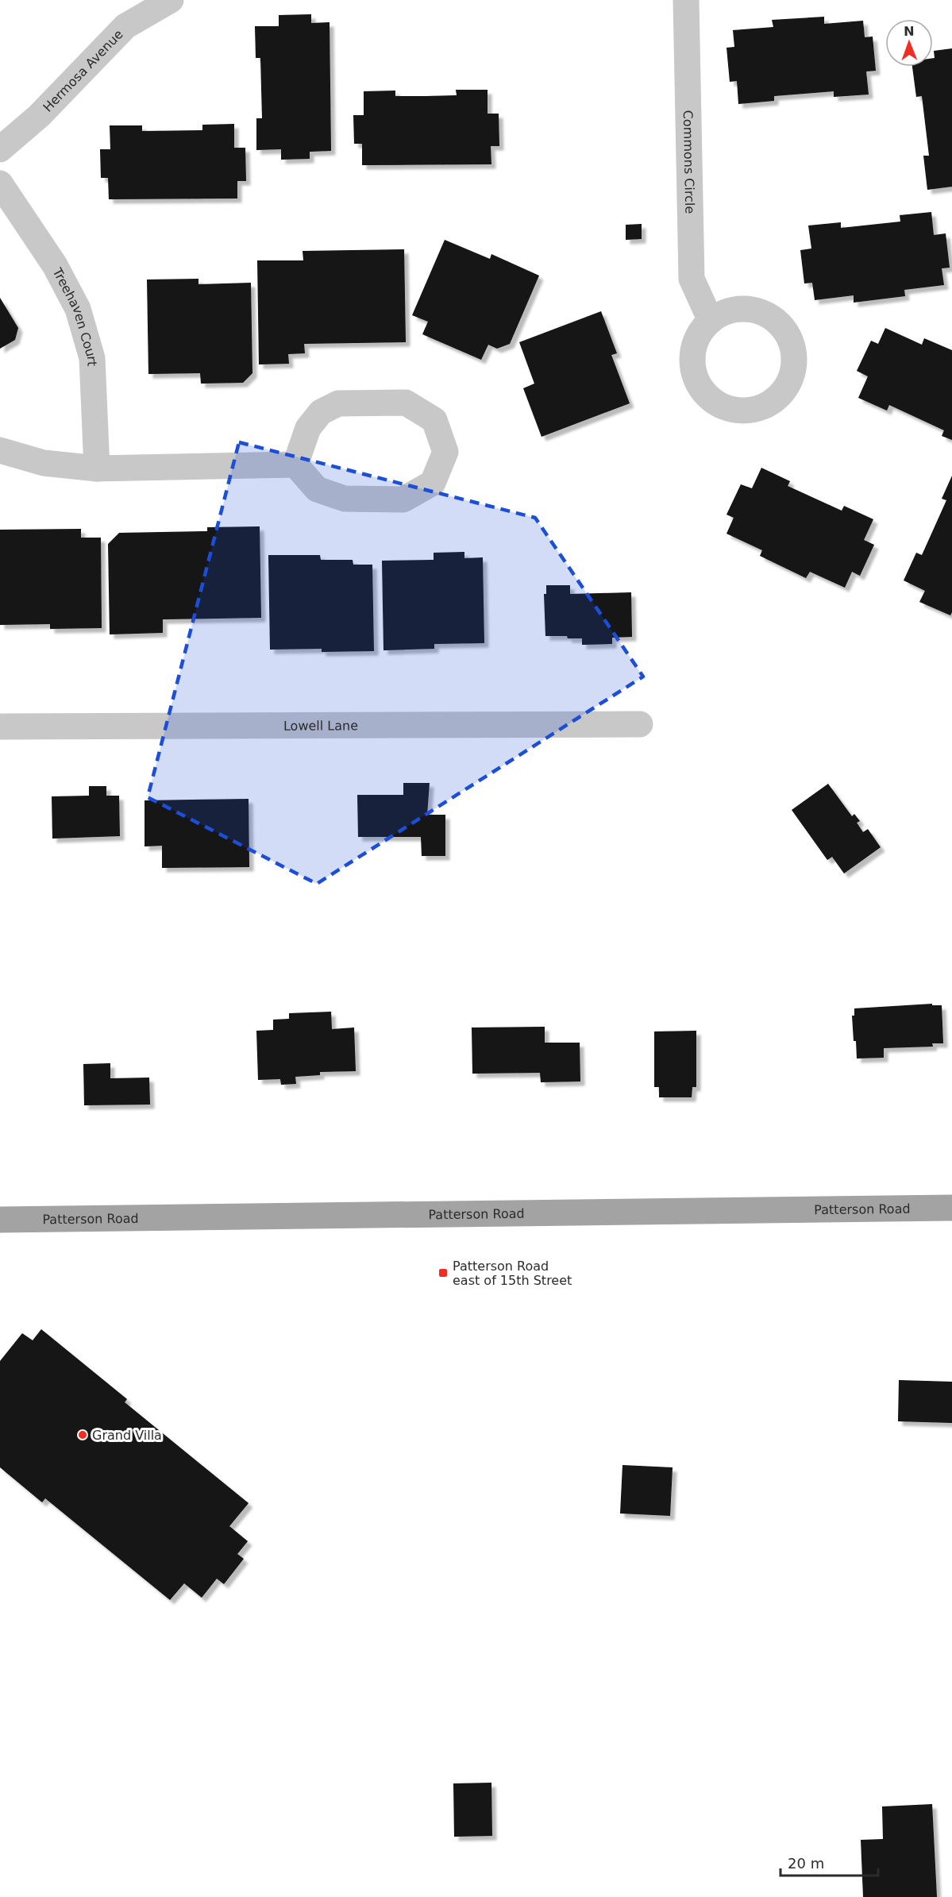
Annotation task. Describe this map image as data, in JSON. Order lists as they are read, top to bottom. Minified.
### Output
{"streets":{"main road":["Patterson Road"],"street":["Hermosa Avenue","Commons Circle","Treehaven Court","Lowell Lane"]},"places":{"transit":["Patterson Road east of 15th Street"],"other":["Grand Villa"]},"scale_bar":"20 m","north":"top"}
